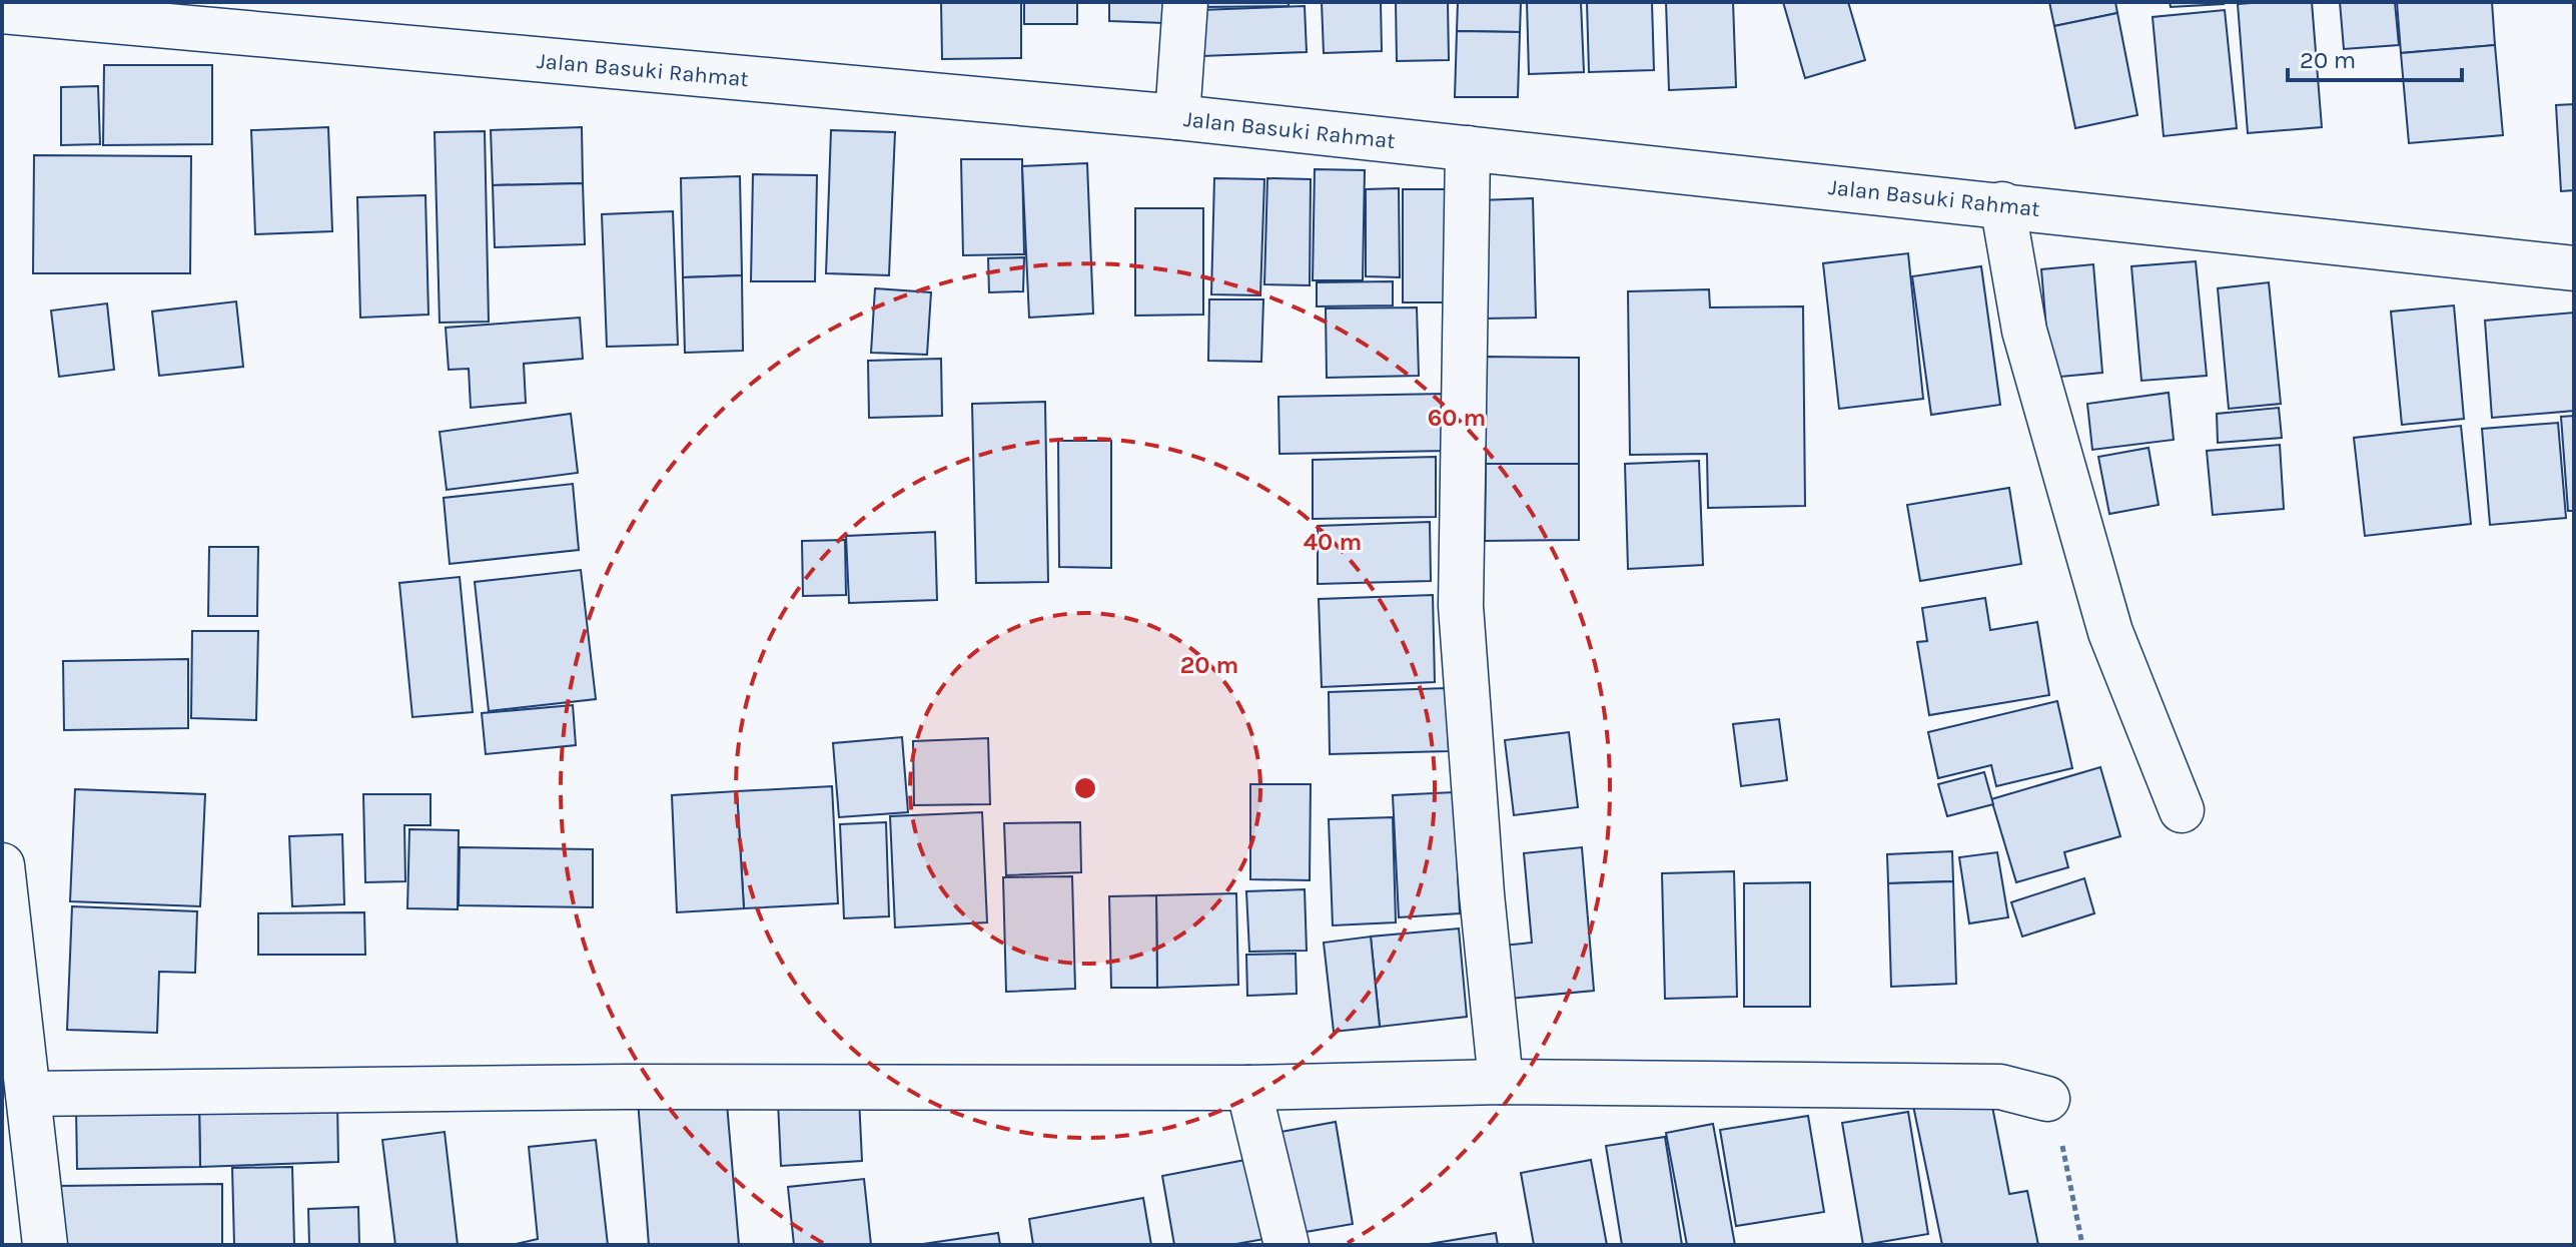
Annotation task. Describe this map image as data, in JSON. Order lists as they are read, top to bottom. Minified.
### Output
{"streets":{"street":["Jalan Basuki Rahmat"]},"scale_bar":"20 m","rings":["60 m","40 m","20 m"]}
